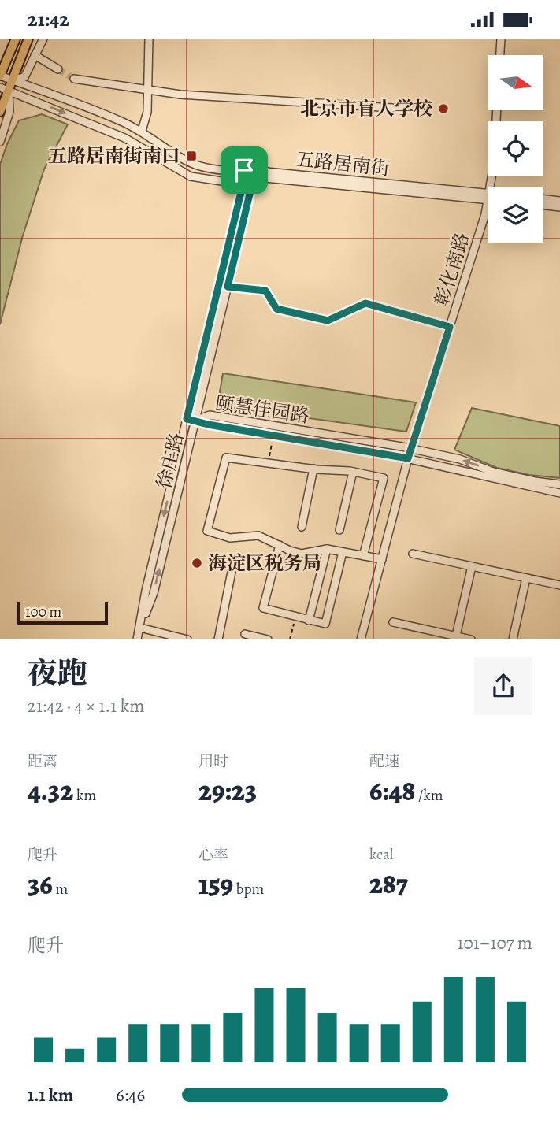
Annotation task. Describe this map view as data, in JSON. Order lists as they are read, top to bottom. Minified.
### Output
{"streets":{"street":["五路居南街","彰化南路","颐慧佳园路","徐庄路"]},"crossings":[["五路居南街","彰化南路"],["五路居南街","徐庄路"],["彰化南路","颐慧佳园路"],["颐慧佳园路","徐庄路"]],"places":{"other":["北京市盲人学校","海淀区税务局"],"transit":["五路居南街南口"]},"scale_bar":"100 m","north":"right","page":{"status":"21:42","scale":"100 m","heading":["夜跑","21:42 · 4 × 1.1 km"],"stats":[["距离","4.32 km"],["用时","29:23"],["配速","6:48 /km"],["爬升","36 m"],["心率","159 bpm"],["kcal","287"]],"chart":["爬升","101–107 m"],"list":[{"name":"1.1 km","note":"6:46"}]}}
